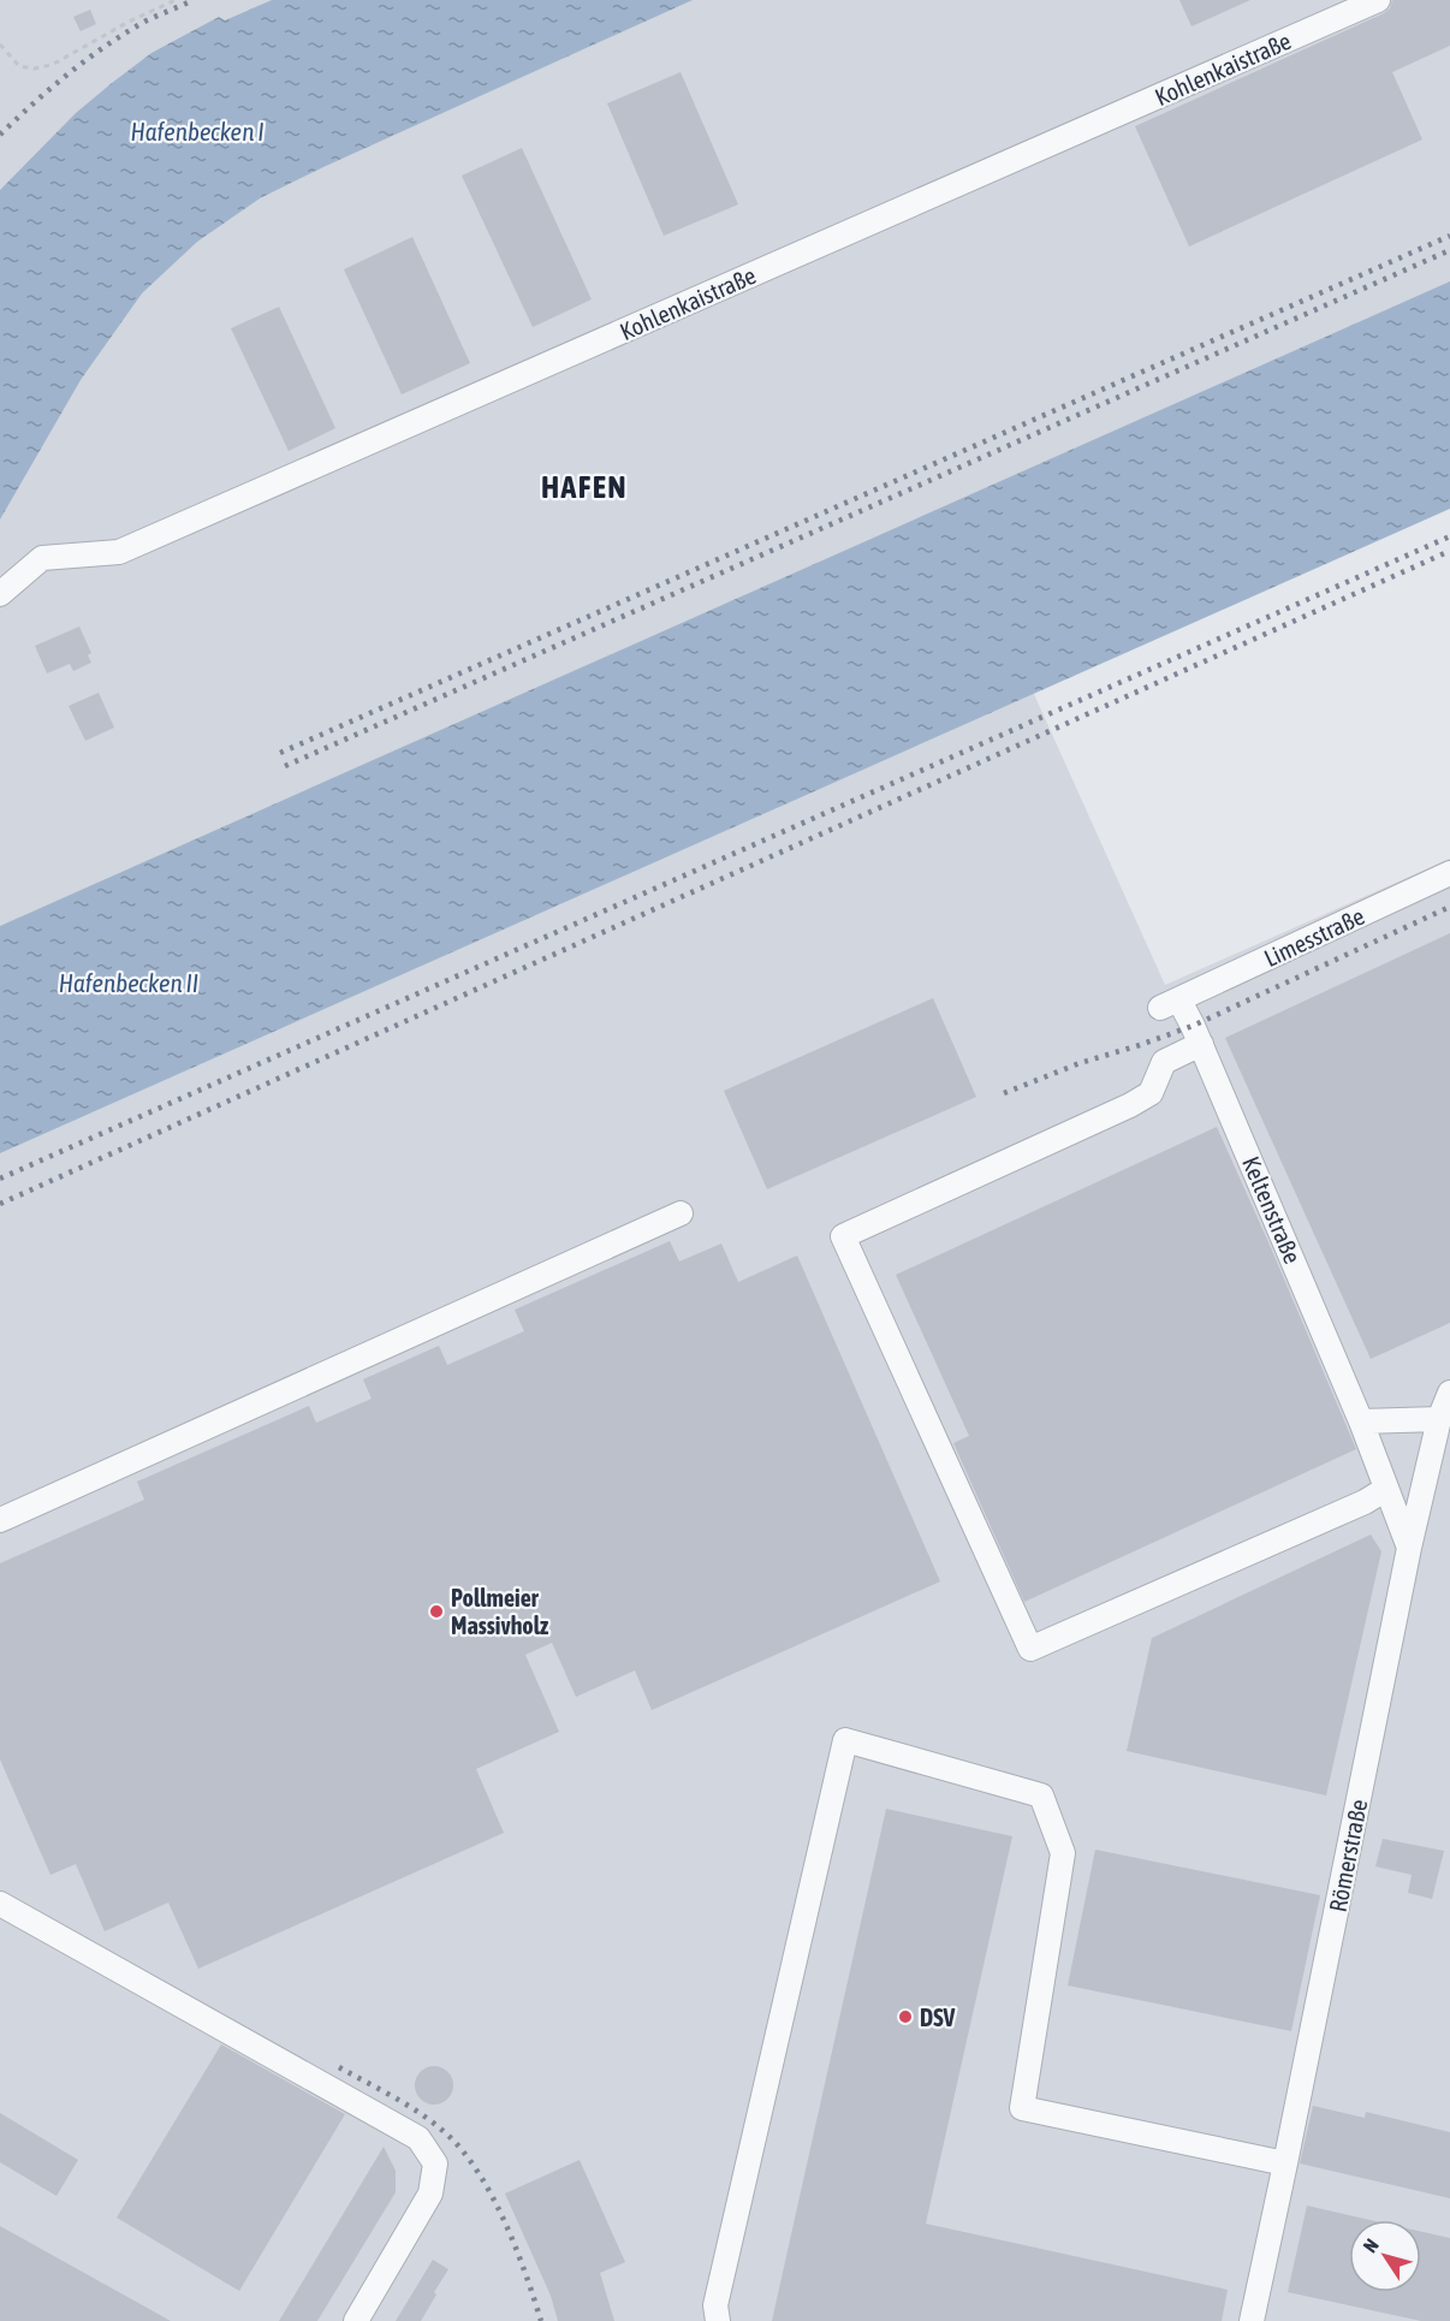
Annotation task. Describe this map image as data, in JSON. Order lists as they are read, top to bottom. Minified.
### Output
{"streets":{"street":["Kohlenkaistraße","Limesstraße","Keltenstraße","Römerstraße"]},"crossings":[["Limesstraße","Keltenstraße"],["Keltenstraße","Römerstraße"]],"districts":["HAFEN"],"water":["Hafenbecken I","Hafenbecken II"],"places":["Pollmeier Massivholz","DSV"],"north":"top left"}
